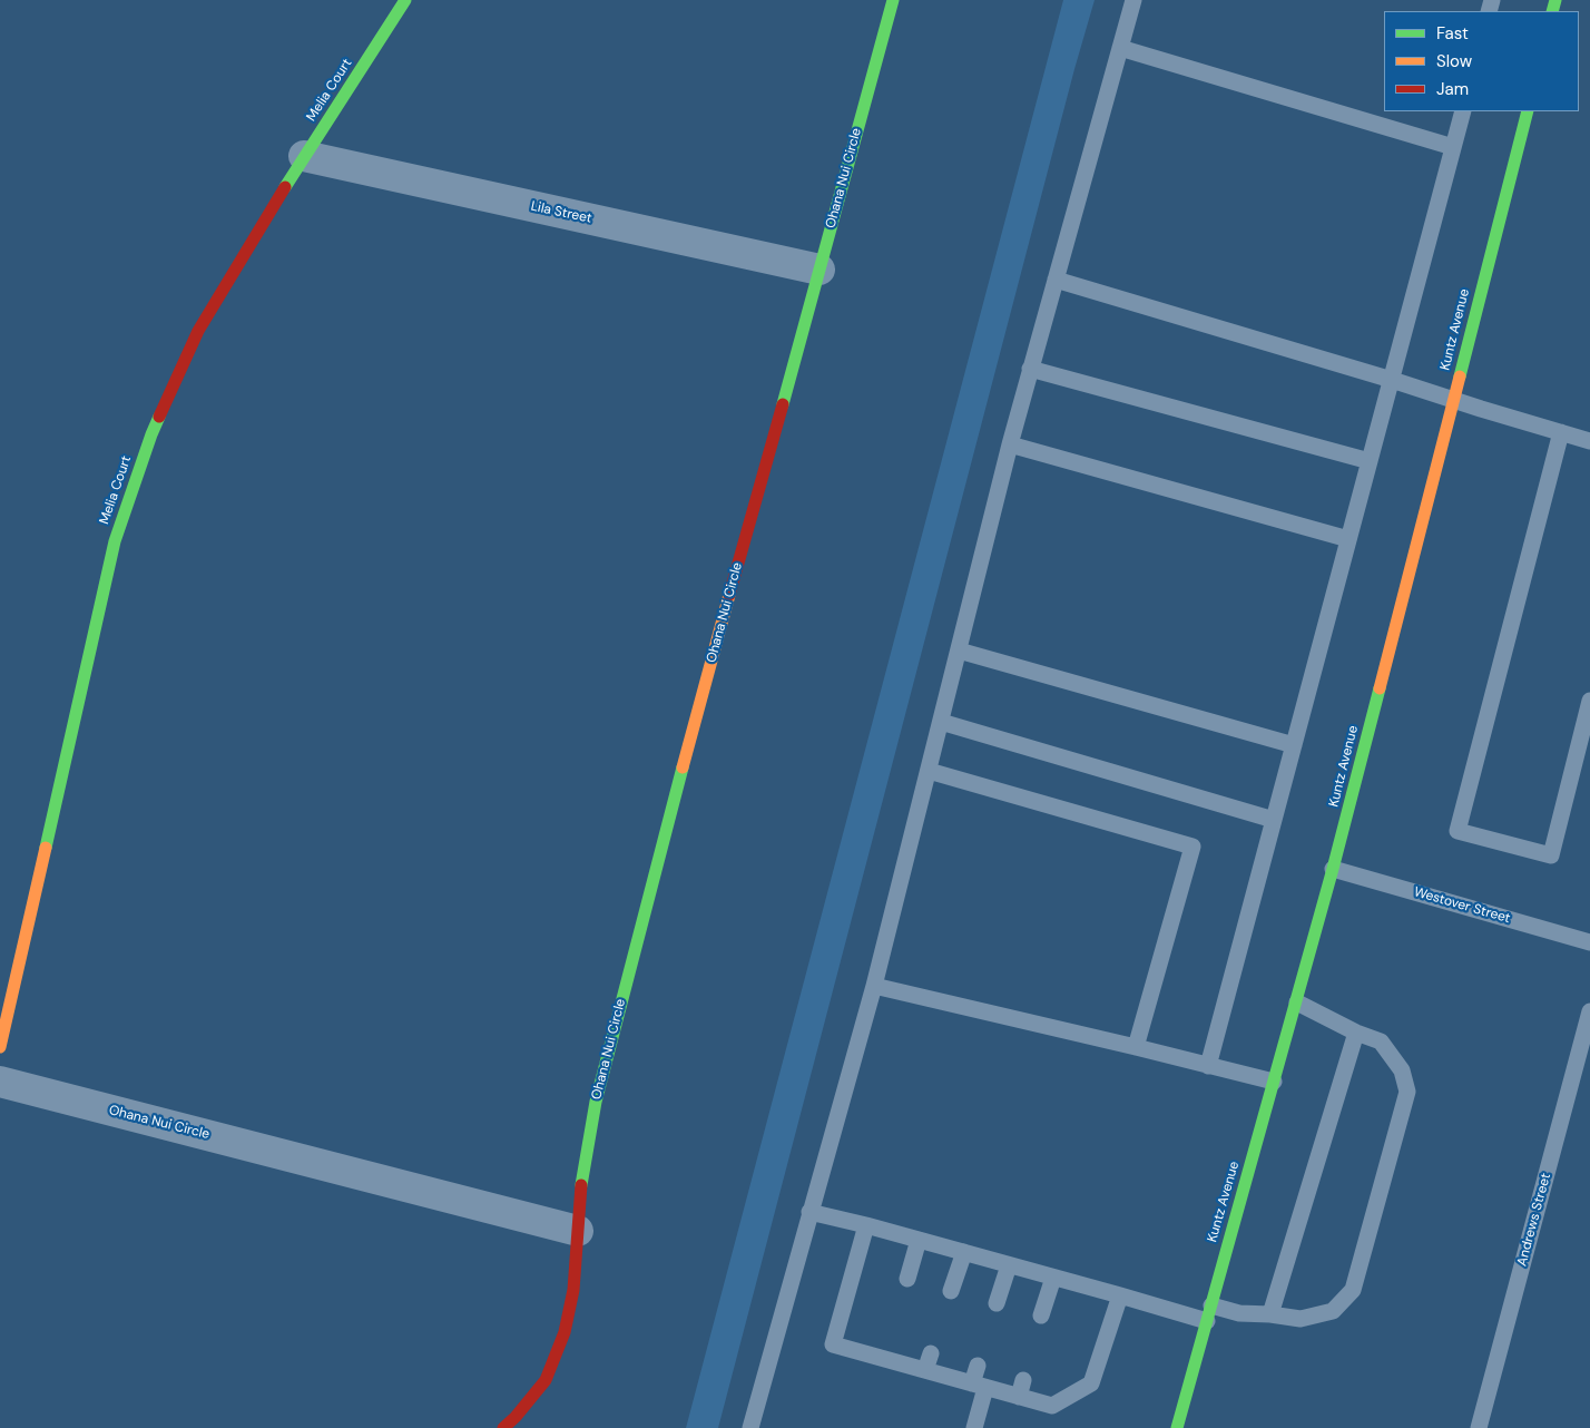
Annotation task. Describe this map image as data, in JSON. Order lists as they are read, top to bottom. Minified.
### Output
{"streets":{"street":["Melia Court","Ohana Nui Circle","Lila Street","Kuntz Avenue"],"lane":["Westover Street","Andrews Street"]},"crossings":[["Melia Court","Lila Street"],["Ohana Nui Circle","Lila Street"],["Kuntz Avenue","Westover Street"]],"legend":["Fast","Slow","Jam"]}
